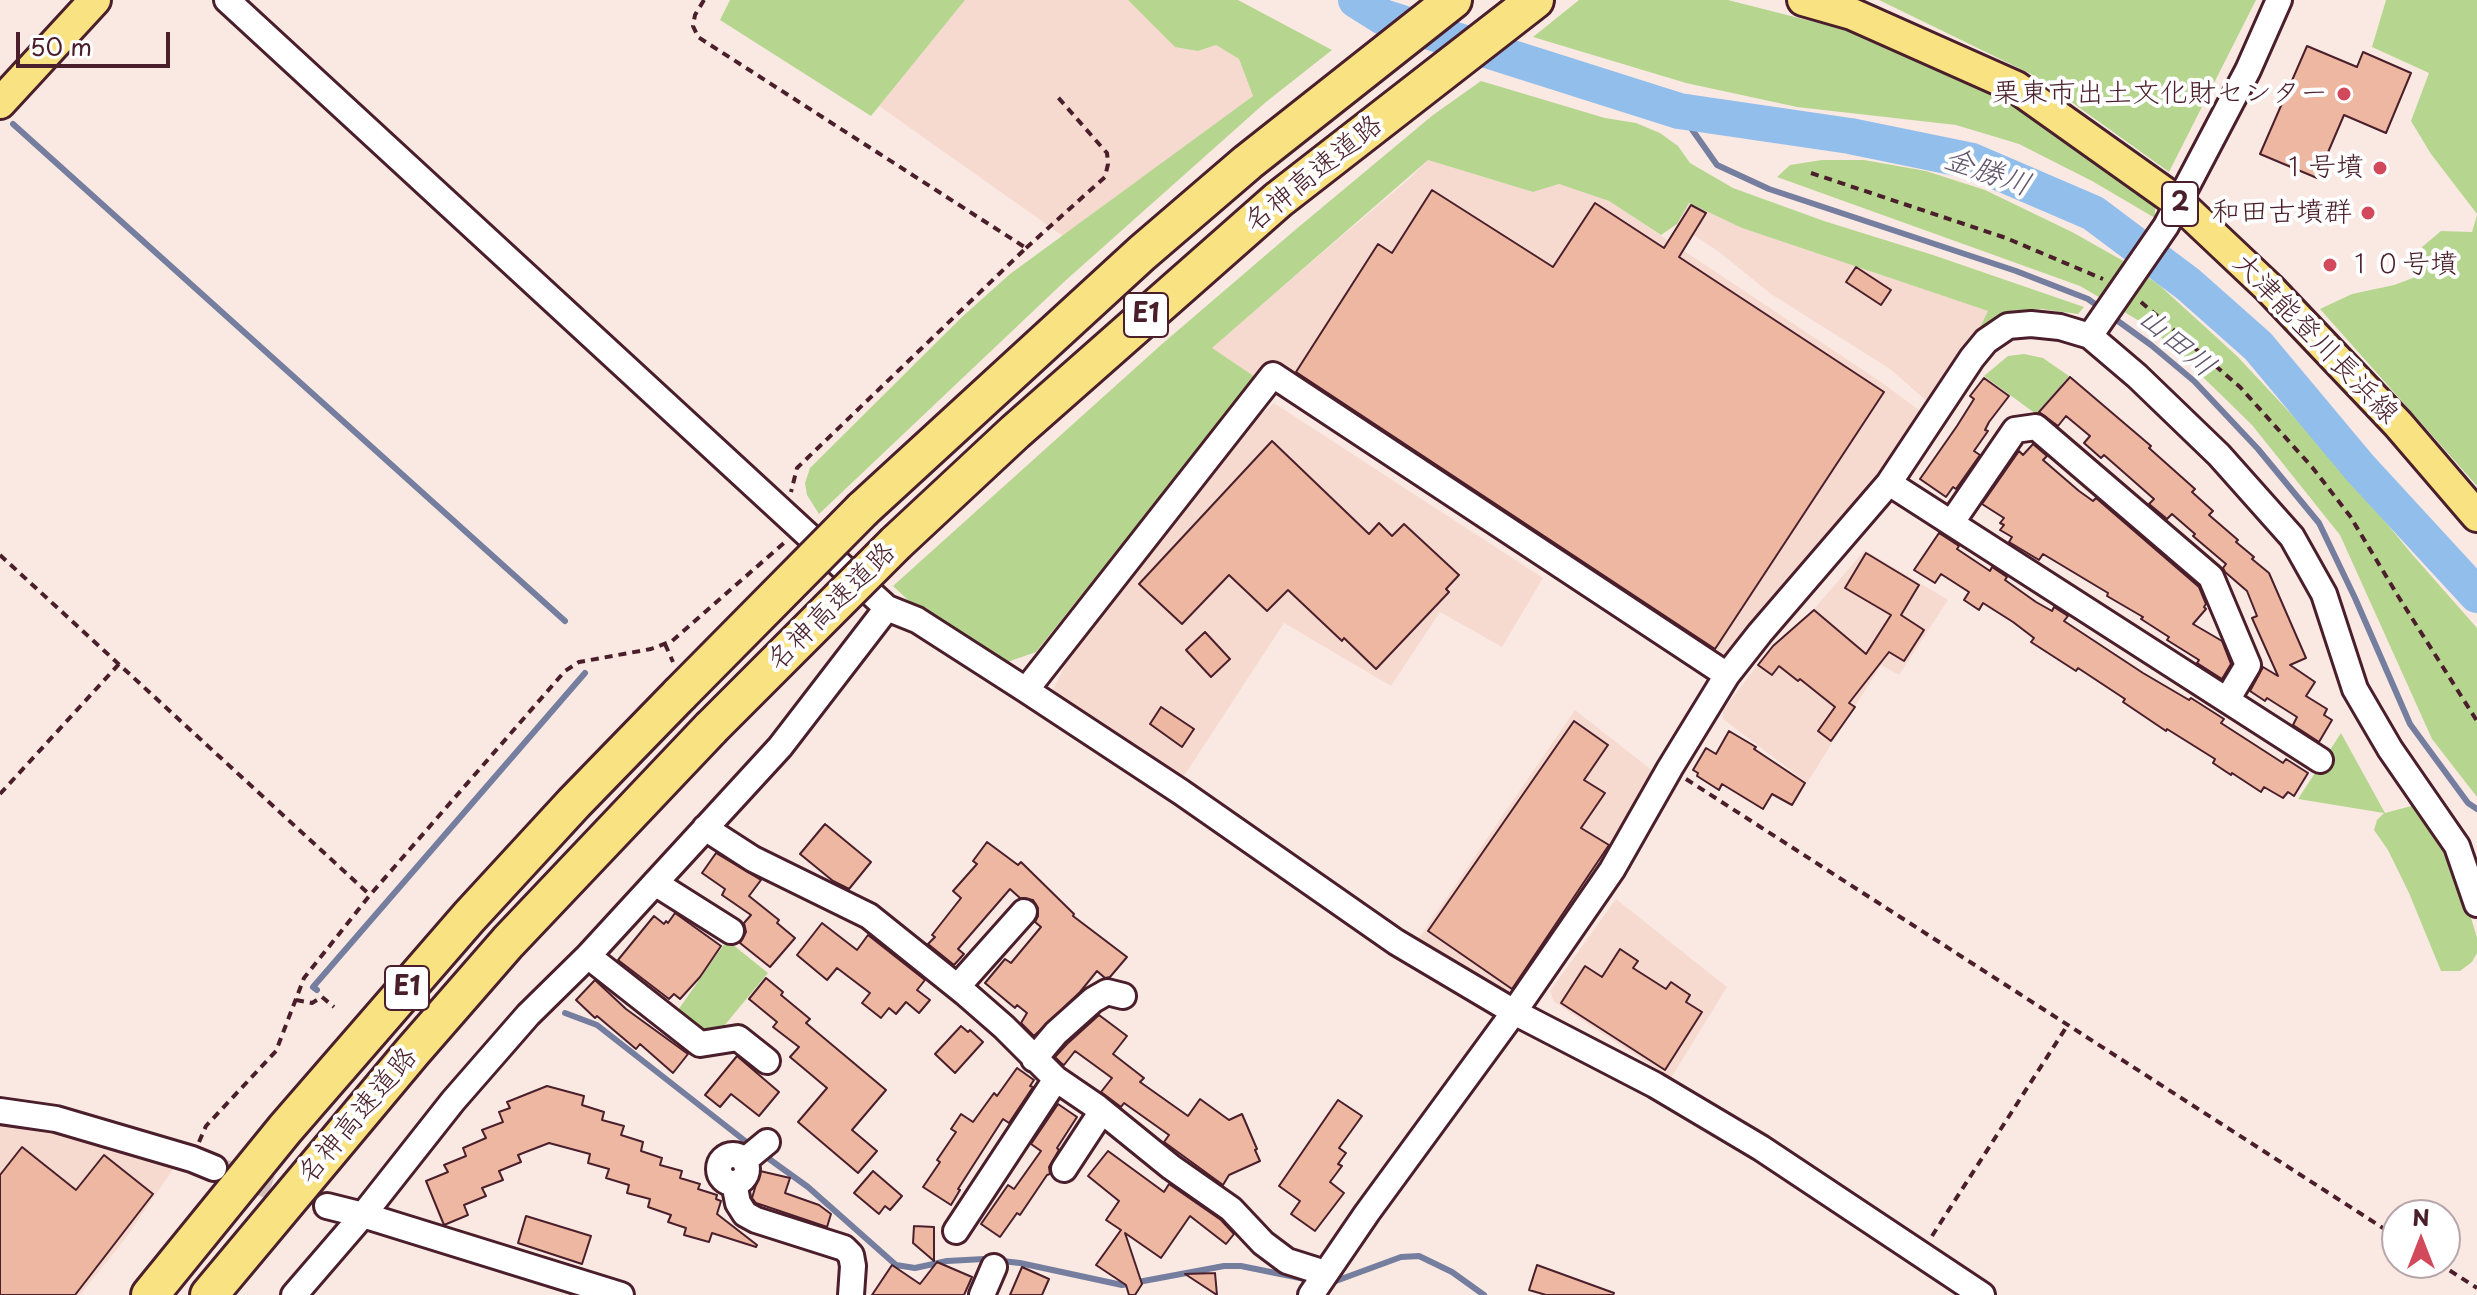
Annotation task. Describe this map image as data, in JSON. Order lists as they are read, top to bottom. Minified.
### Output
{"streets":{"highway":["名神高速道路","E1"],"main road":["2","大津能登川長浜線"]},"water":["金勝川","山田川"],"places":["栗東市出土文化財センター","１号墳","和田古墳群","１０号墳"],"scale_bar":"50 m","north":"top"}
